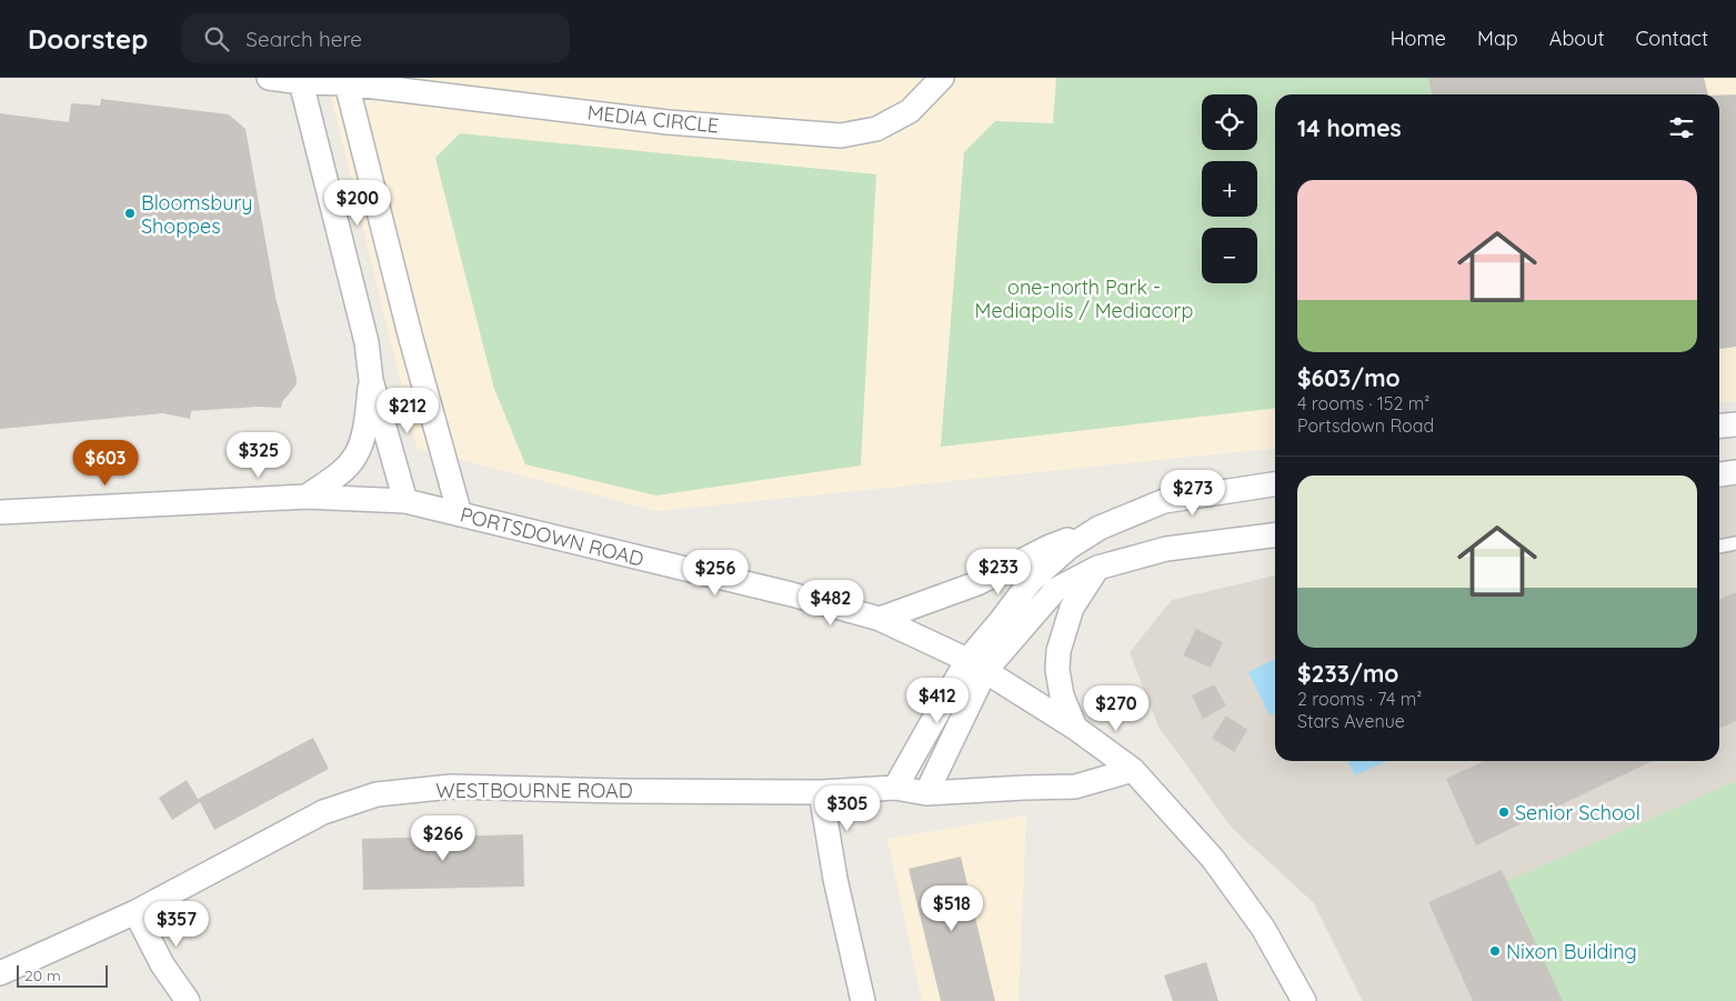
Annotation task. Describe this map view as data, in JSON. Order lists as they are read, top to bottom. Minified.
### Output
{"streets":{"street":["MEDIA CIRCLE","PORTSDOWN ROAD","WESTBOURNE ROAD"]},"crossings":[["PORTSDOWN ROAD","WESTBOURNE ROAD"]],"parks":["one-north Park - Mediapolis / Mediacorp"],"places":["Bloomsbury Shoppes","Senior School","Nixon Building"],"scale_bar":"20 m","page":{"header":"Doorstep","search":"Search here","nav":["Home","Map","About","Contact"],"map_buttons":["+","−"],"heading":"14 homes","list":[{"name":"$603/mo","note":"4 rooms · 152 m² · Portsdown Road"},{"name":"$233/mo","note":"2 rooms · 74 m² · Stars Avenue"}],"price":["$200","$212","$325","$603","$273","$233","$256","$482","$412","$270","$305","$266","$518","$357"],"scale":"20 m"}}
